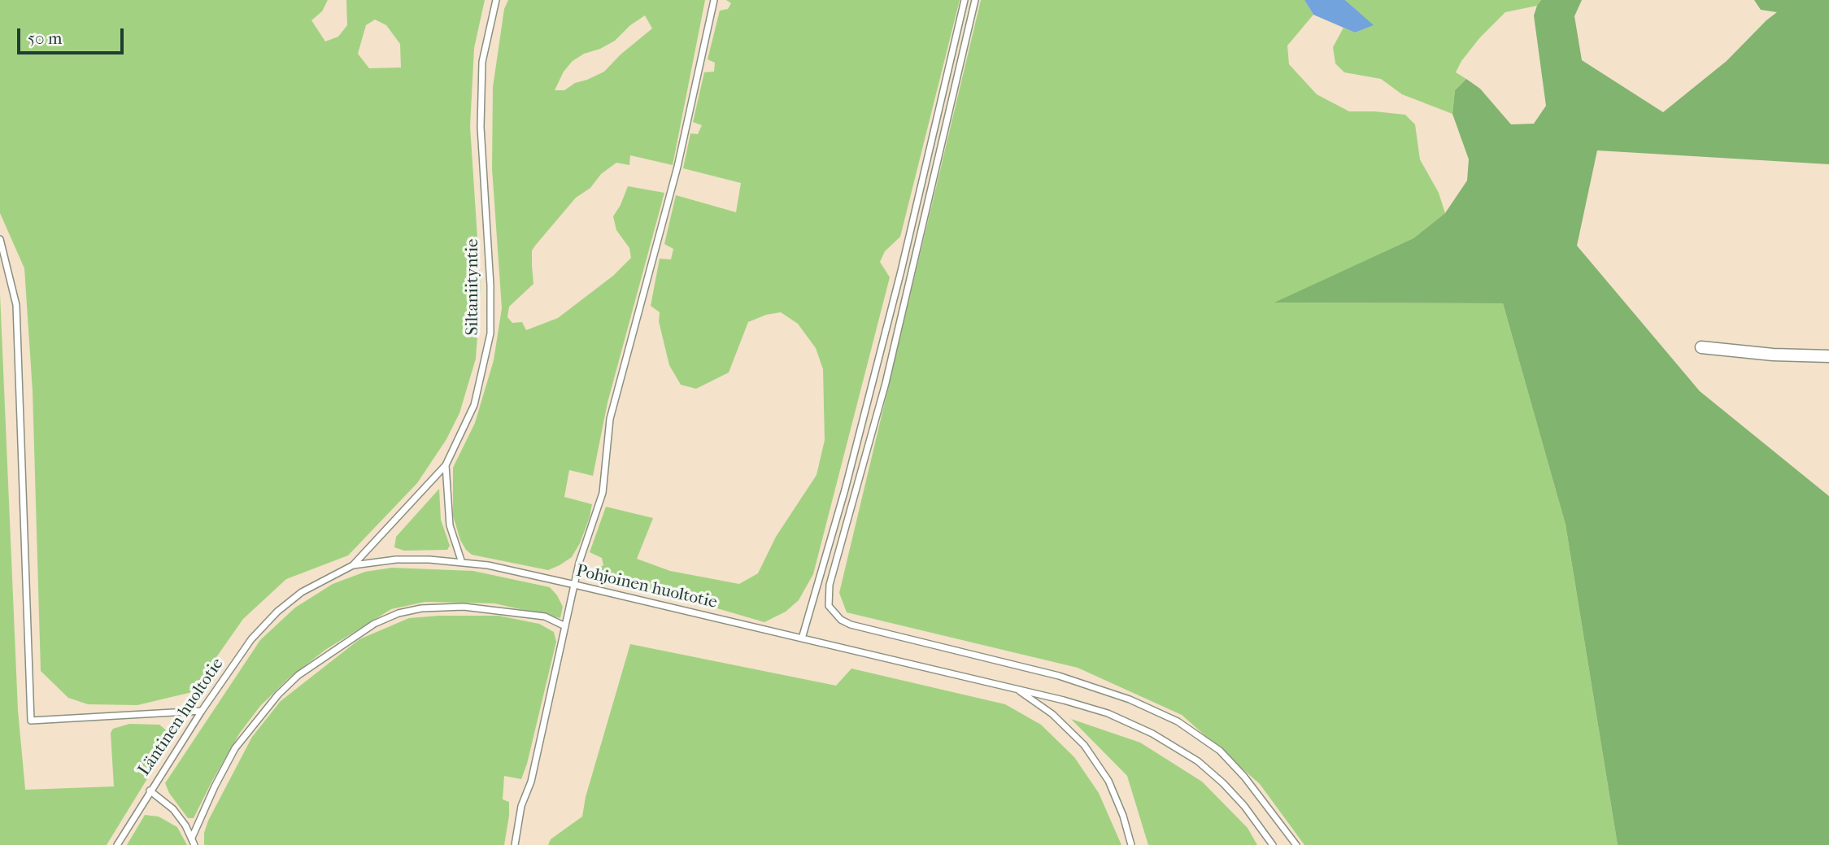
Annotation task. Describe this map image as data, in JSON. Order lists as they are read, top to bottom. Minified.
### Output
{"streets":{"lane":["Siltaniityntie","Pohjoinen huoltotie","Läntinen huoltotie"]},"crossings":[["Siltaniityntie","Pohjoinen huoltotie"],["Pohjoinen huoltotie","Läntinen huoltotie"]],"scale_bar":"50 m"}
